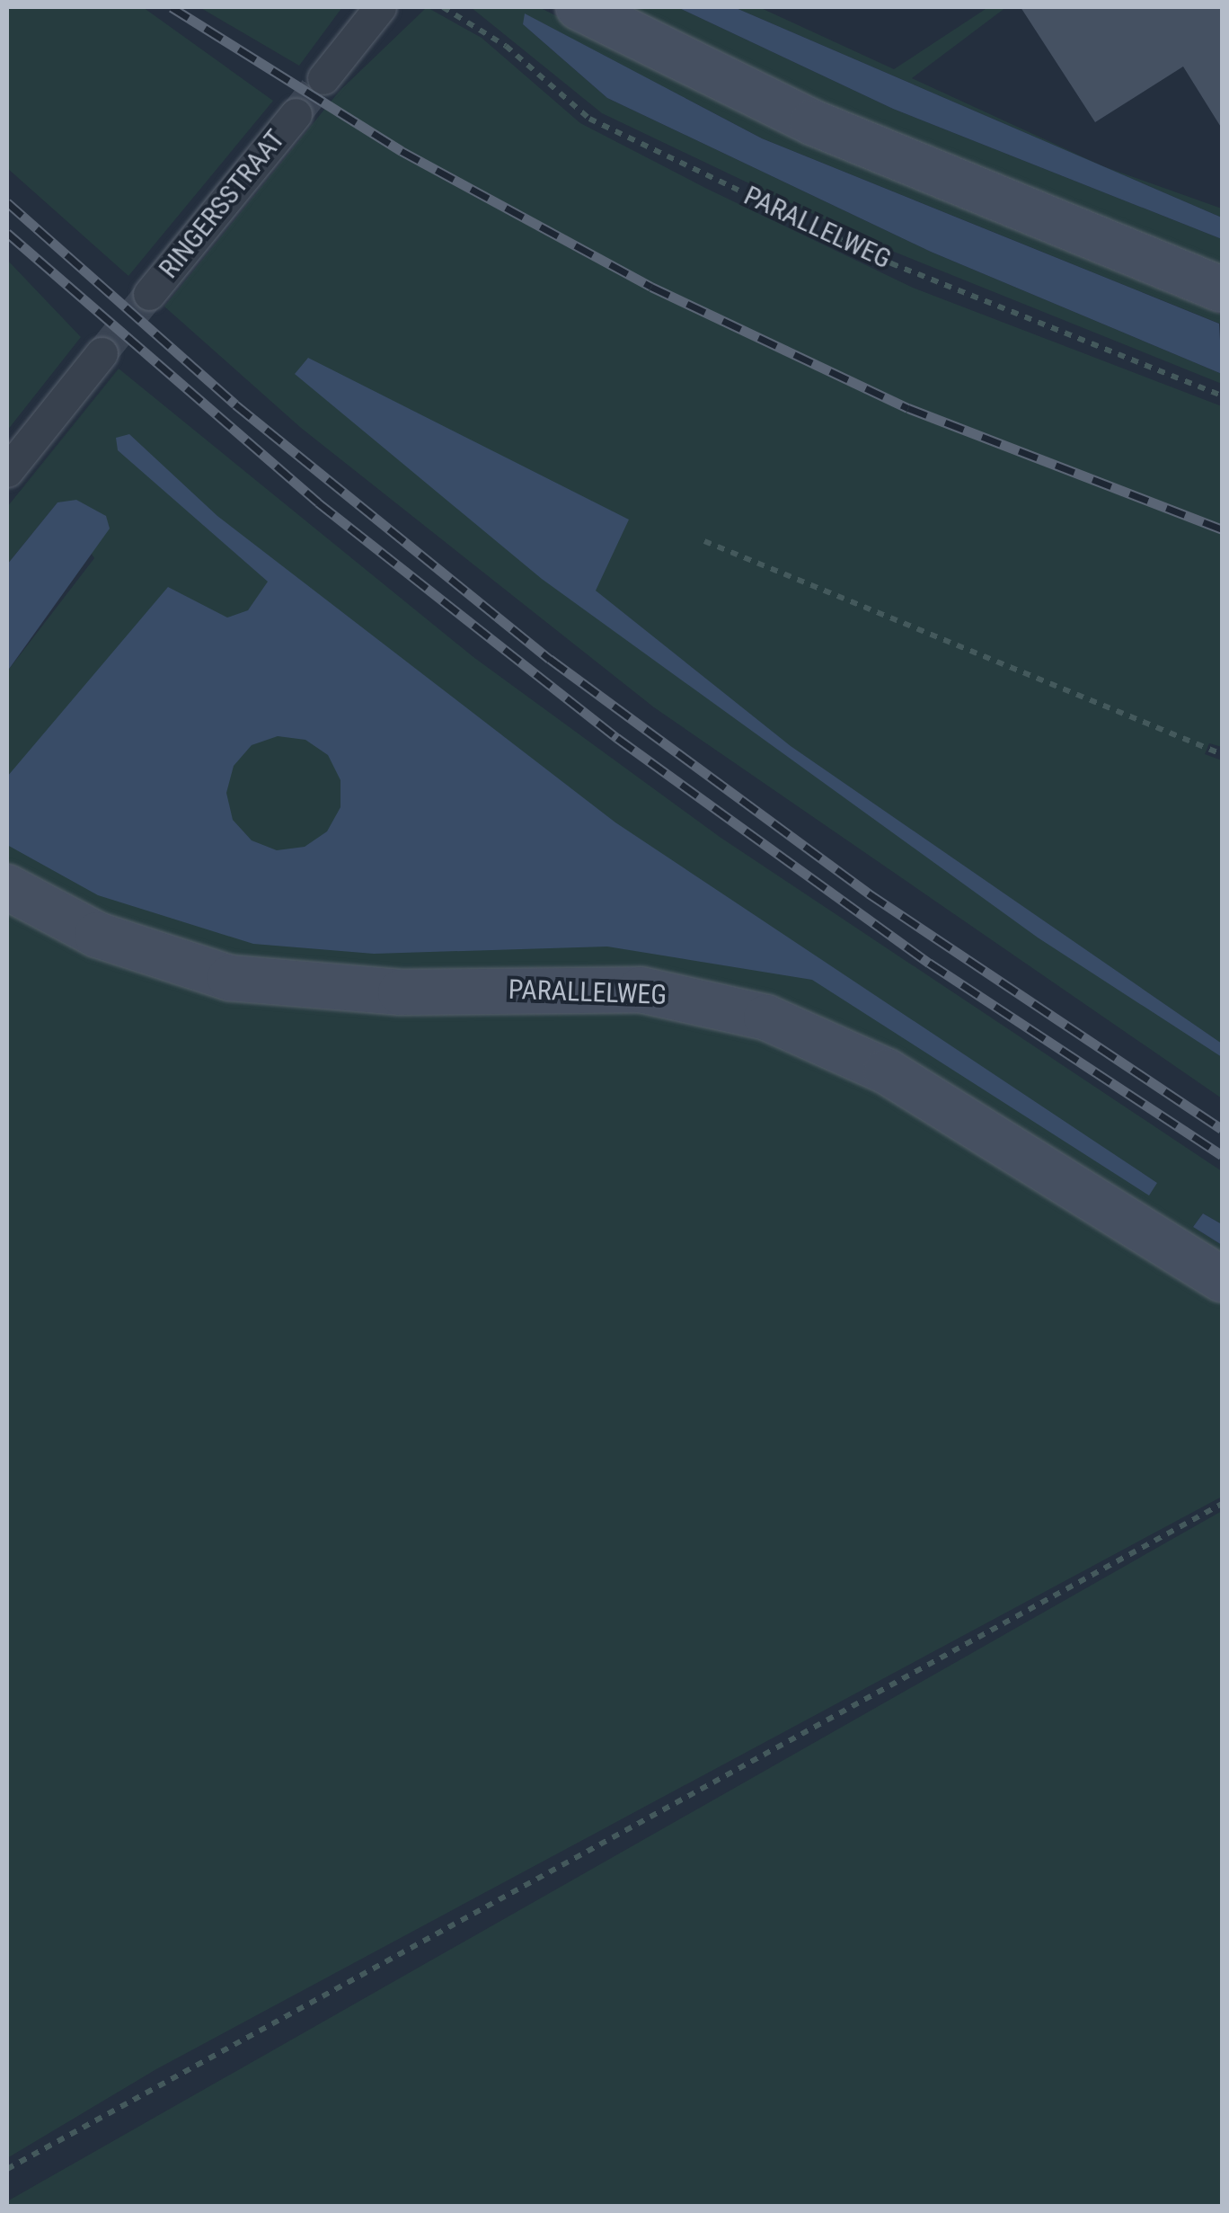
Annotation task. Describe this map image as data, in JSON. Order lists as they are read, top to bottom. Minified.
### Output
{"streets":{"street":["RINGERSSTRAAT","PARALLELWEG"]}}
